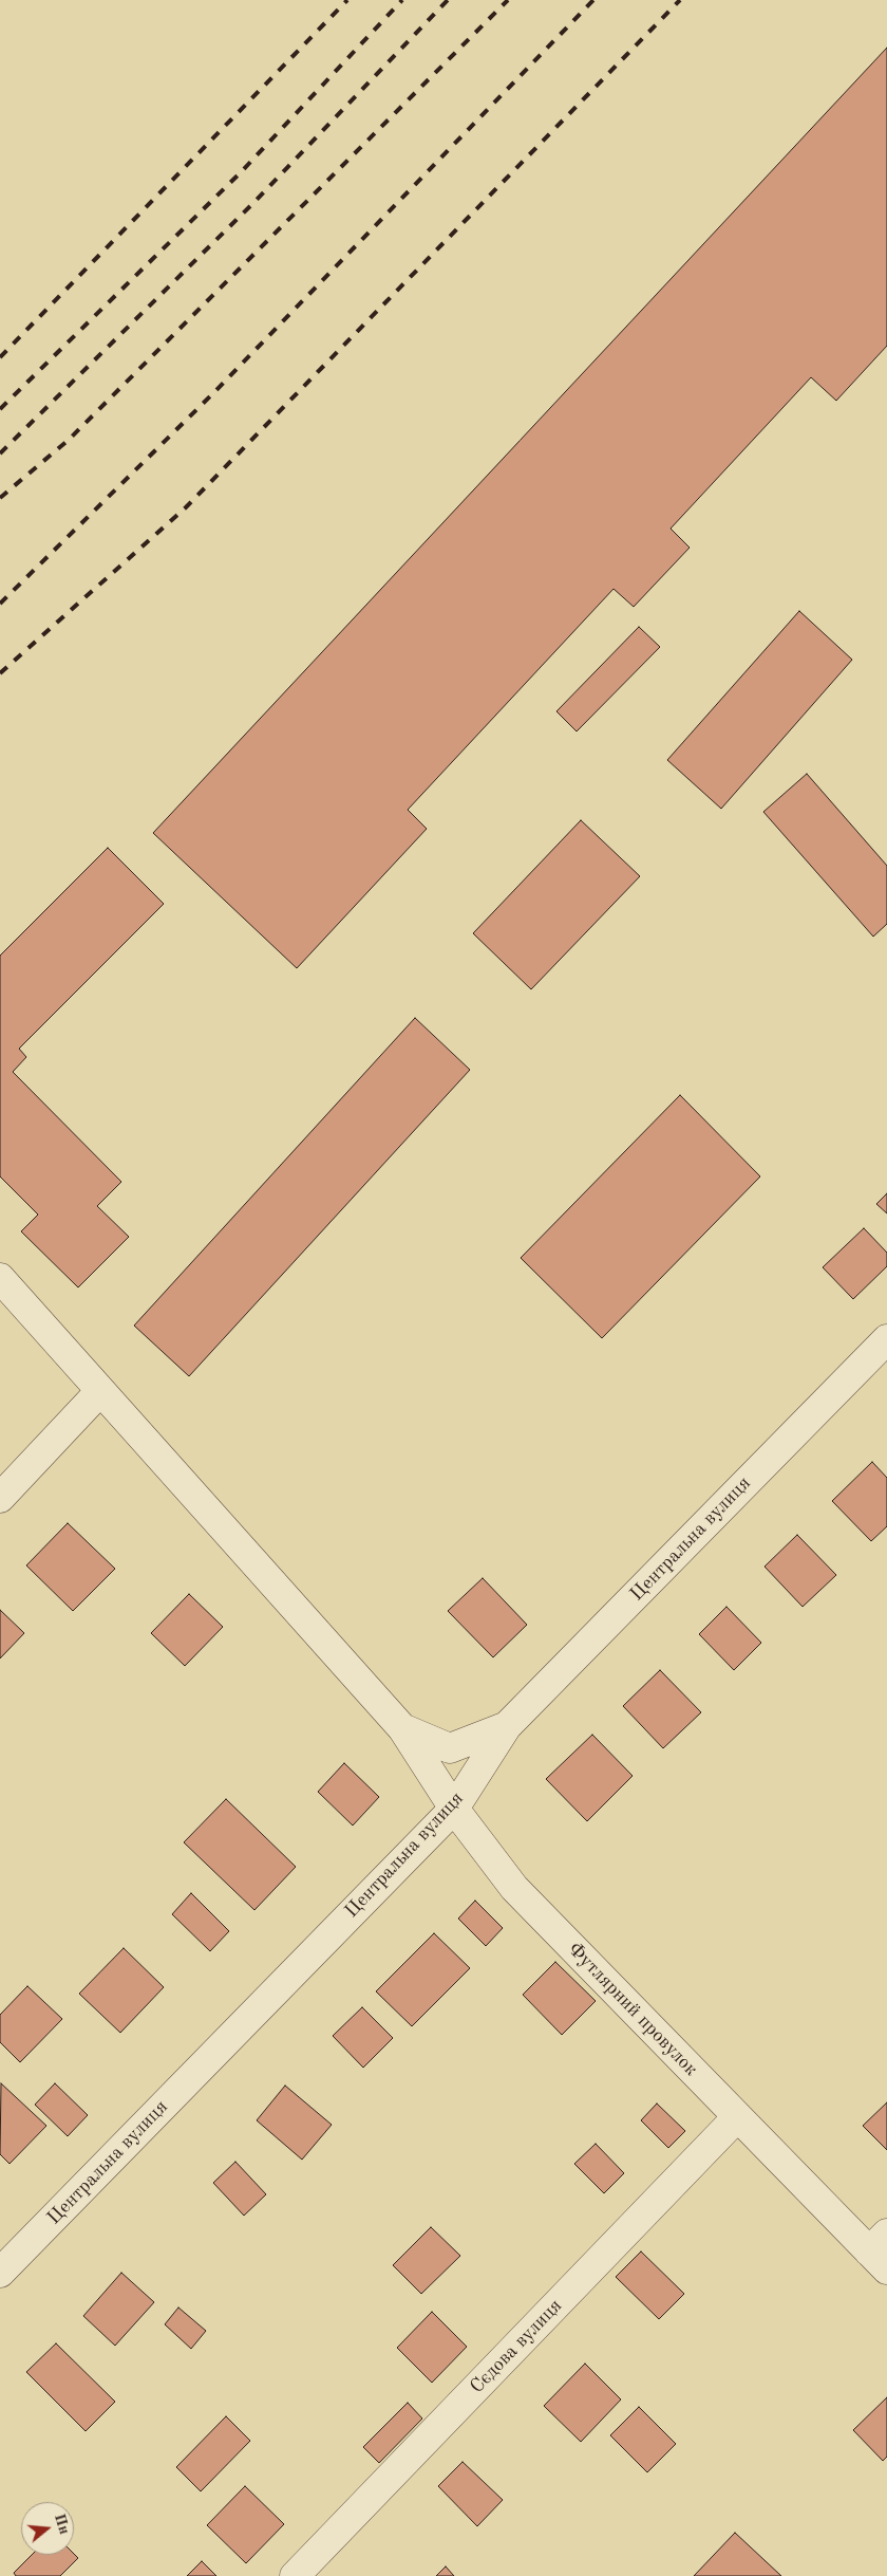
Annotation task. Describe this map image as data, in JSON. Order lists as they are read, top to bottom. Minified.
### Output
{"streets":{"street":["Центральна вулиця","Футлярний провулок","Сєдова вулиця"]},"crossings":[["Центральна вулиця","Футлярний провулок"],["Футлярний провулок","Сєдова вулиця"]],"north":"right"}
